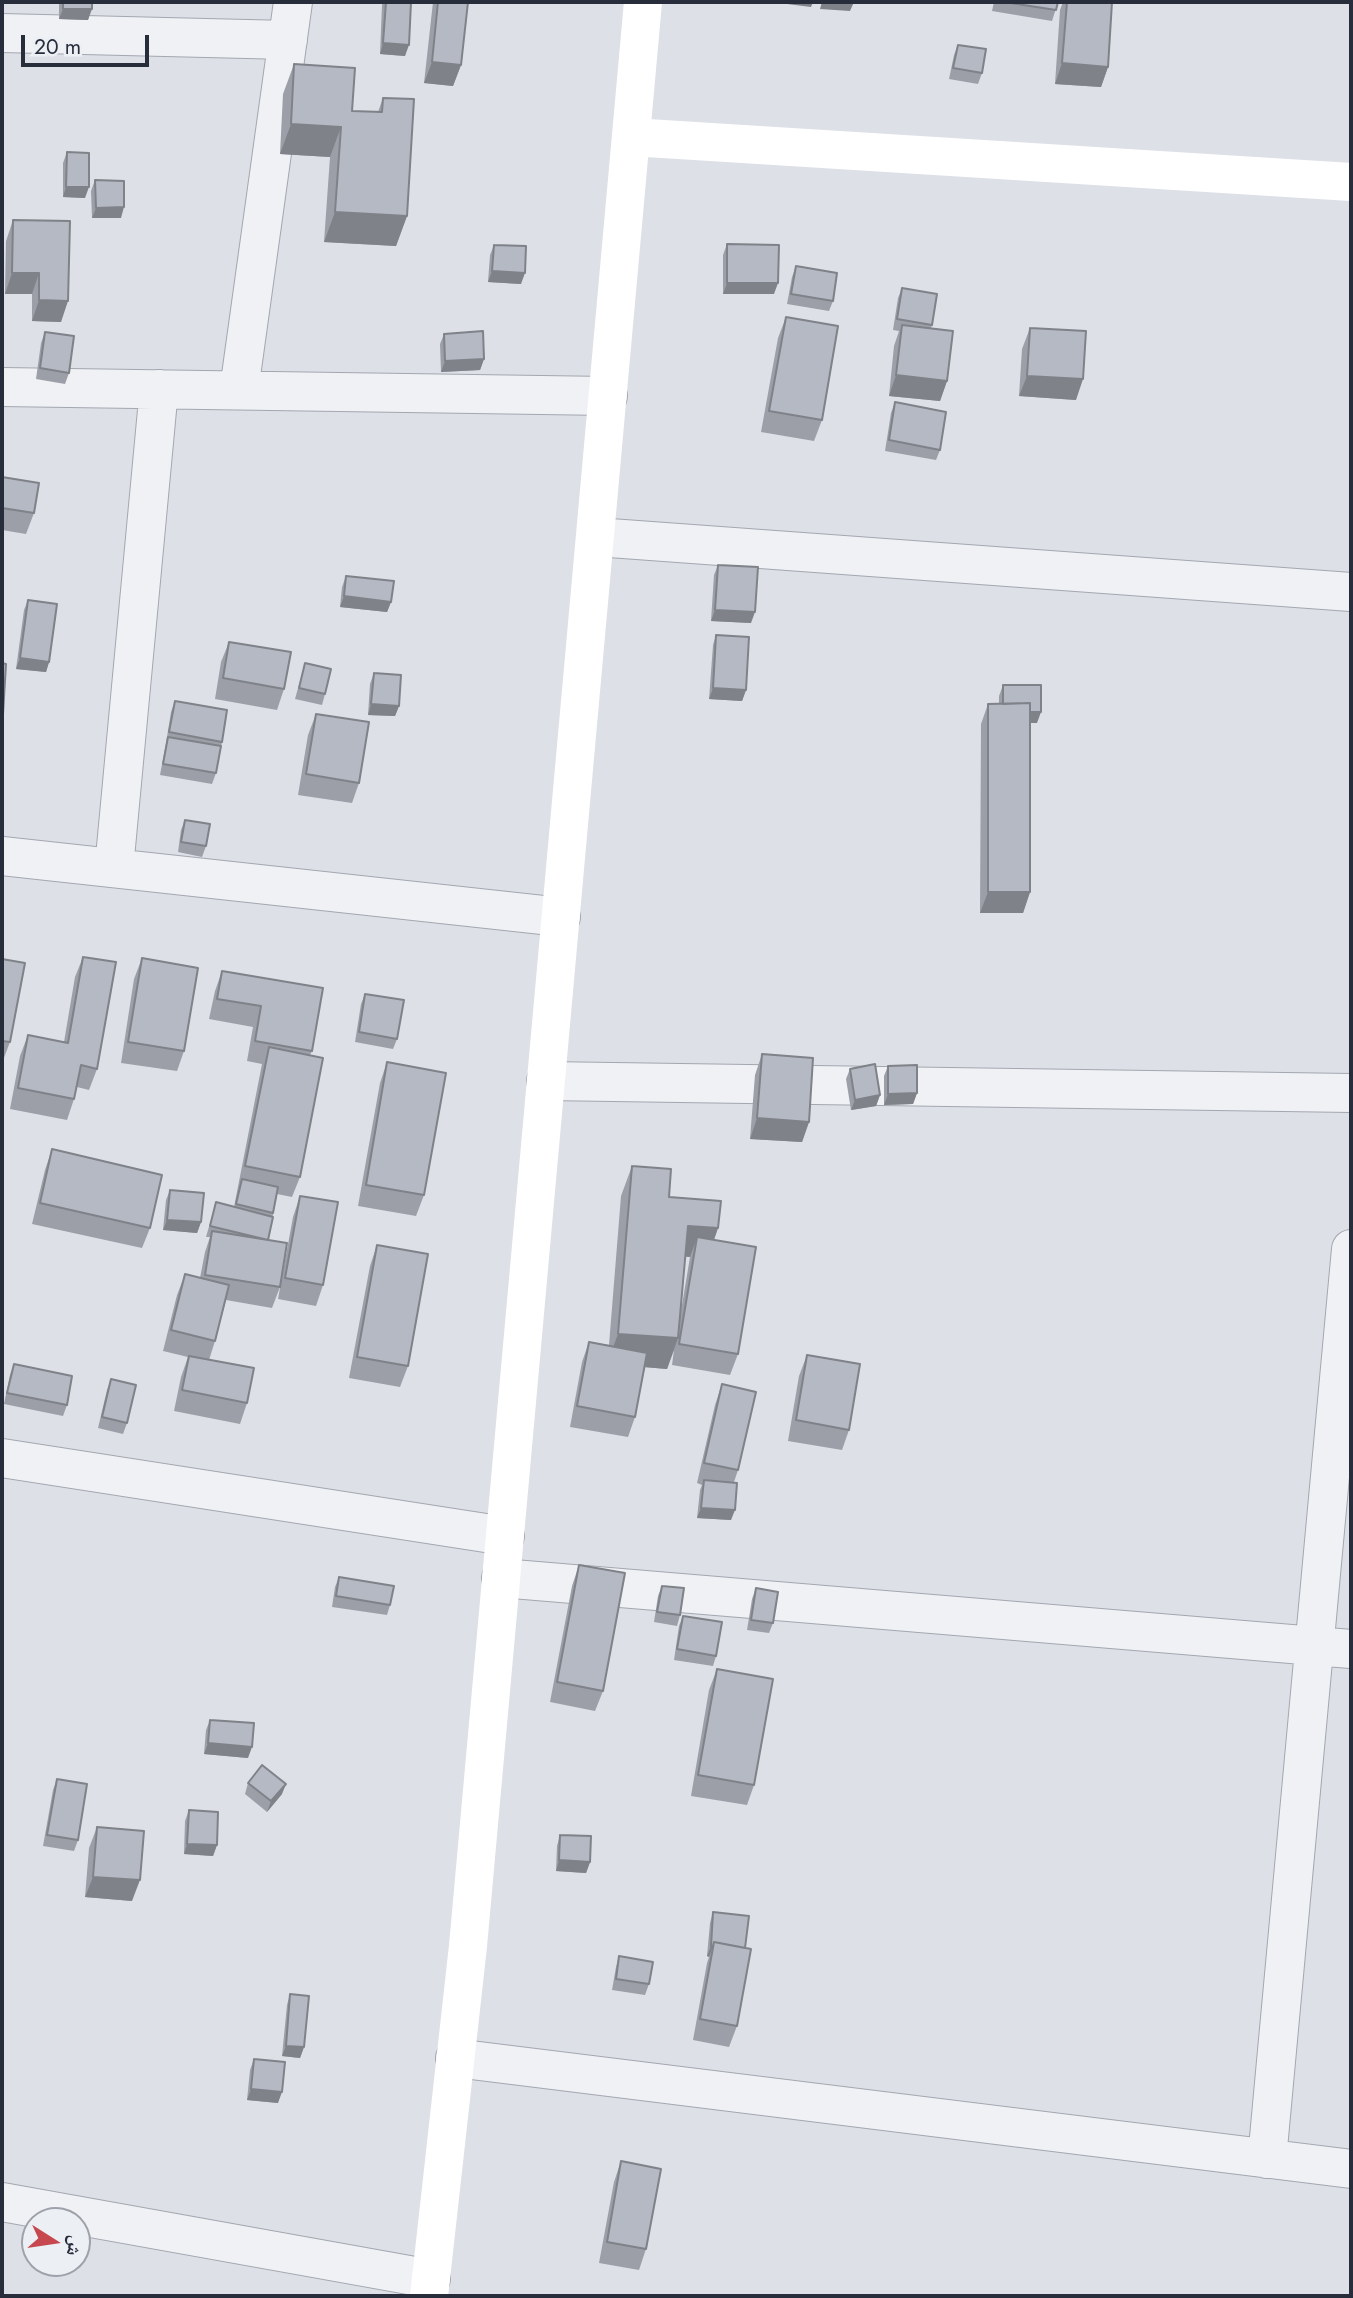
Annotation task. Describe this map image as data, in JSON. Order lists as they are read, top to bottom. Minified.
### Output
{"scale_bar":"20 m","north":"right"}
